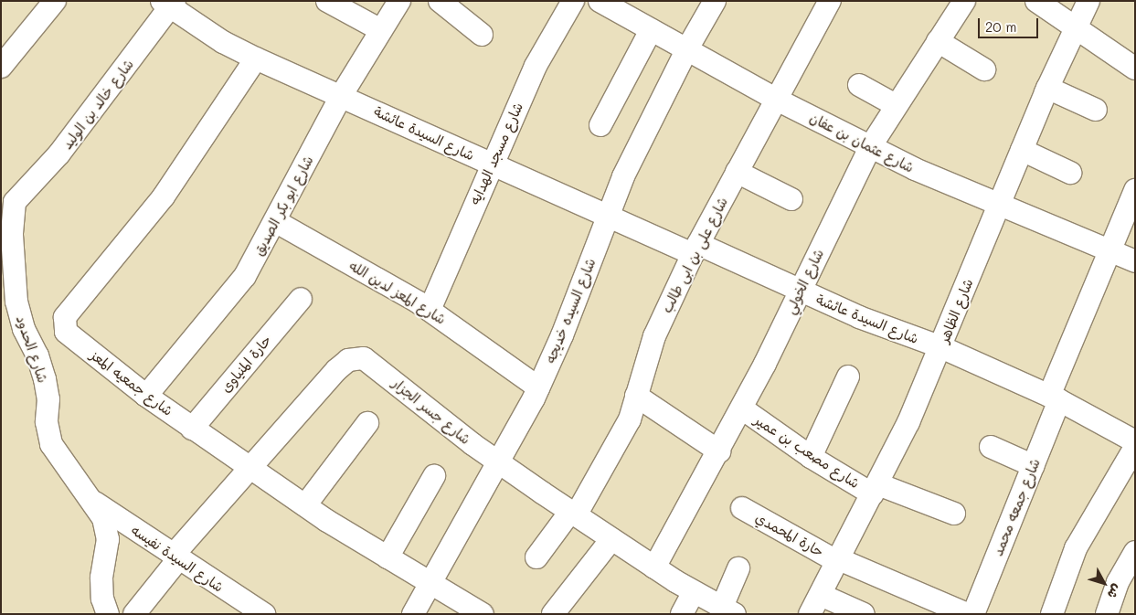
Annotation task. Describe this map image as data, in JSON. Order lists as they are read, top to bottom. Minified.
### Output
{"streets":{"street":["شارع خالد بن الوليد","شارع السيدة عائشة","شارع عثمان بن عفان","شارع مسجد الهدايه","شارع ابو بكر الصديق","شارع على بن ابى طالب","شارع الخولي","شارع المعز لدين الله","شارع السيده خديجه","شارع الظاهر","شارع الحدود","حارة المنياوى","شارع جمعيه المعز","شارع جسر الجزار","شارع مصعب بن عمير","شارع جمعه محمد","حارة المحمدي","شارع السيدة نفيسه"]},"crossings":[["شارع خالد بن الوليد","شارع السيدة عائشة"],["شارع خالد بن الوليد","شارع الحدود"],["شارع السيدة عائشة","شارع مسجد الهدايه"],["شارع السيدة عائشة","شارع ابو بكر الصديق"],["شارع السيدة عائشة","شارع على بن ابى طالب"],["شارع السيدة عائشة","شارع الخولي"],["شارع السيدة عائشة","شارع السيده خديجه"],["شارع السيدة عائشة","شارع الظاهر"],["شارع السيدة عائشة","شارع جمعيه المعز"],["شارع السيدة عائشة","شارع جمعه محمد"],["شارع عثمان بن عفان","شارع على بن ابى طالب"],["شارع عثمان بن عفان","شارع الخولي"],["شارع عثمان بن عفان","شارع السيده خديجه"],["شارع عثمان بن عفان","شارع الظاهر"],["شارع عثمان بن عفان","شارع جمعه محمد"],["شارع مسجد الهدايه","شارع المعز لدين الله"],["شارع ابو بكر الصديق","شارع المعز لدين الله"],["شارع ابو بكر الصديق","شارع جمعيه المعز"],["شارع على بن ابى طالب","شارع جسر الجزار"],["شارع الخولي","شارع جسر الجزار"],["شارع الخولي","شارع مصعب بن عمير"],["شارع المعز لدين الله","شارع السيده خديجه"],["شارع السيده خديجه","شارع جمعيه المعز"],["شارع السيده خديجه","شارع جسر الجزار"],["شارع الظاهر","شارع مصعب بن عمير"],["شارع الظاهر","حارة المحمدي"],["شارع الحدود","شارع السيدة نفيسه"],["حارة المنياوى","شارع جمعيه المعز"],["شارع جمعيه المعز","شارع جسر الجزار"],["شارع جسر الجزار","شارع السيدة نفيسه"]],"scale_bar":"20 m","north":"bottom right"}
